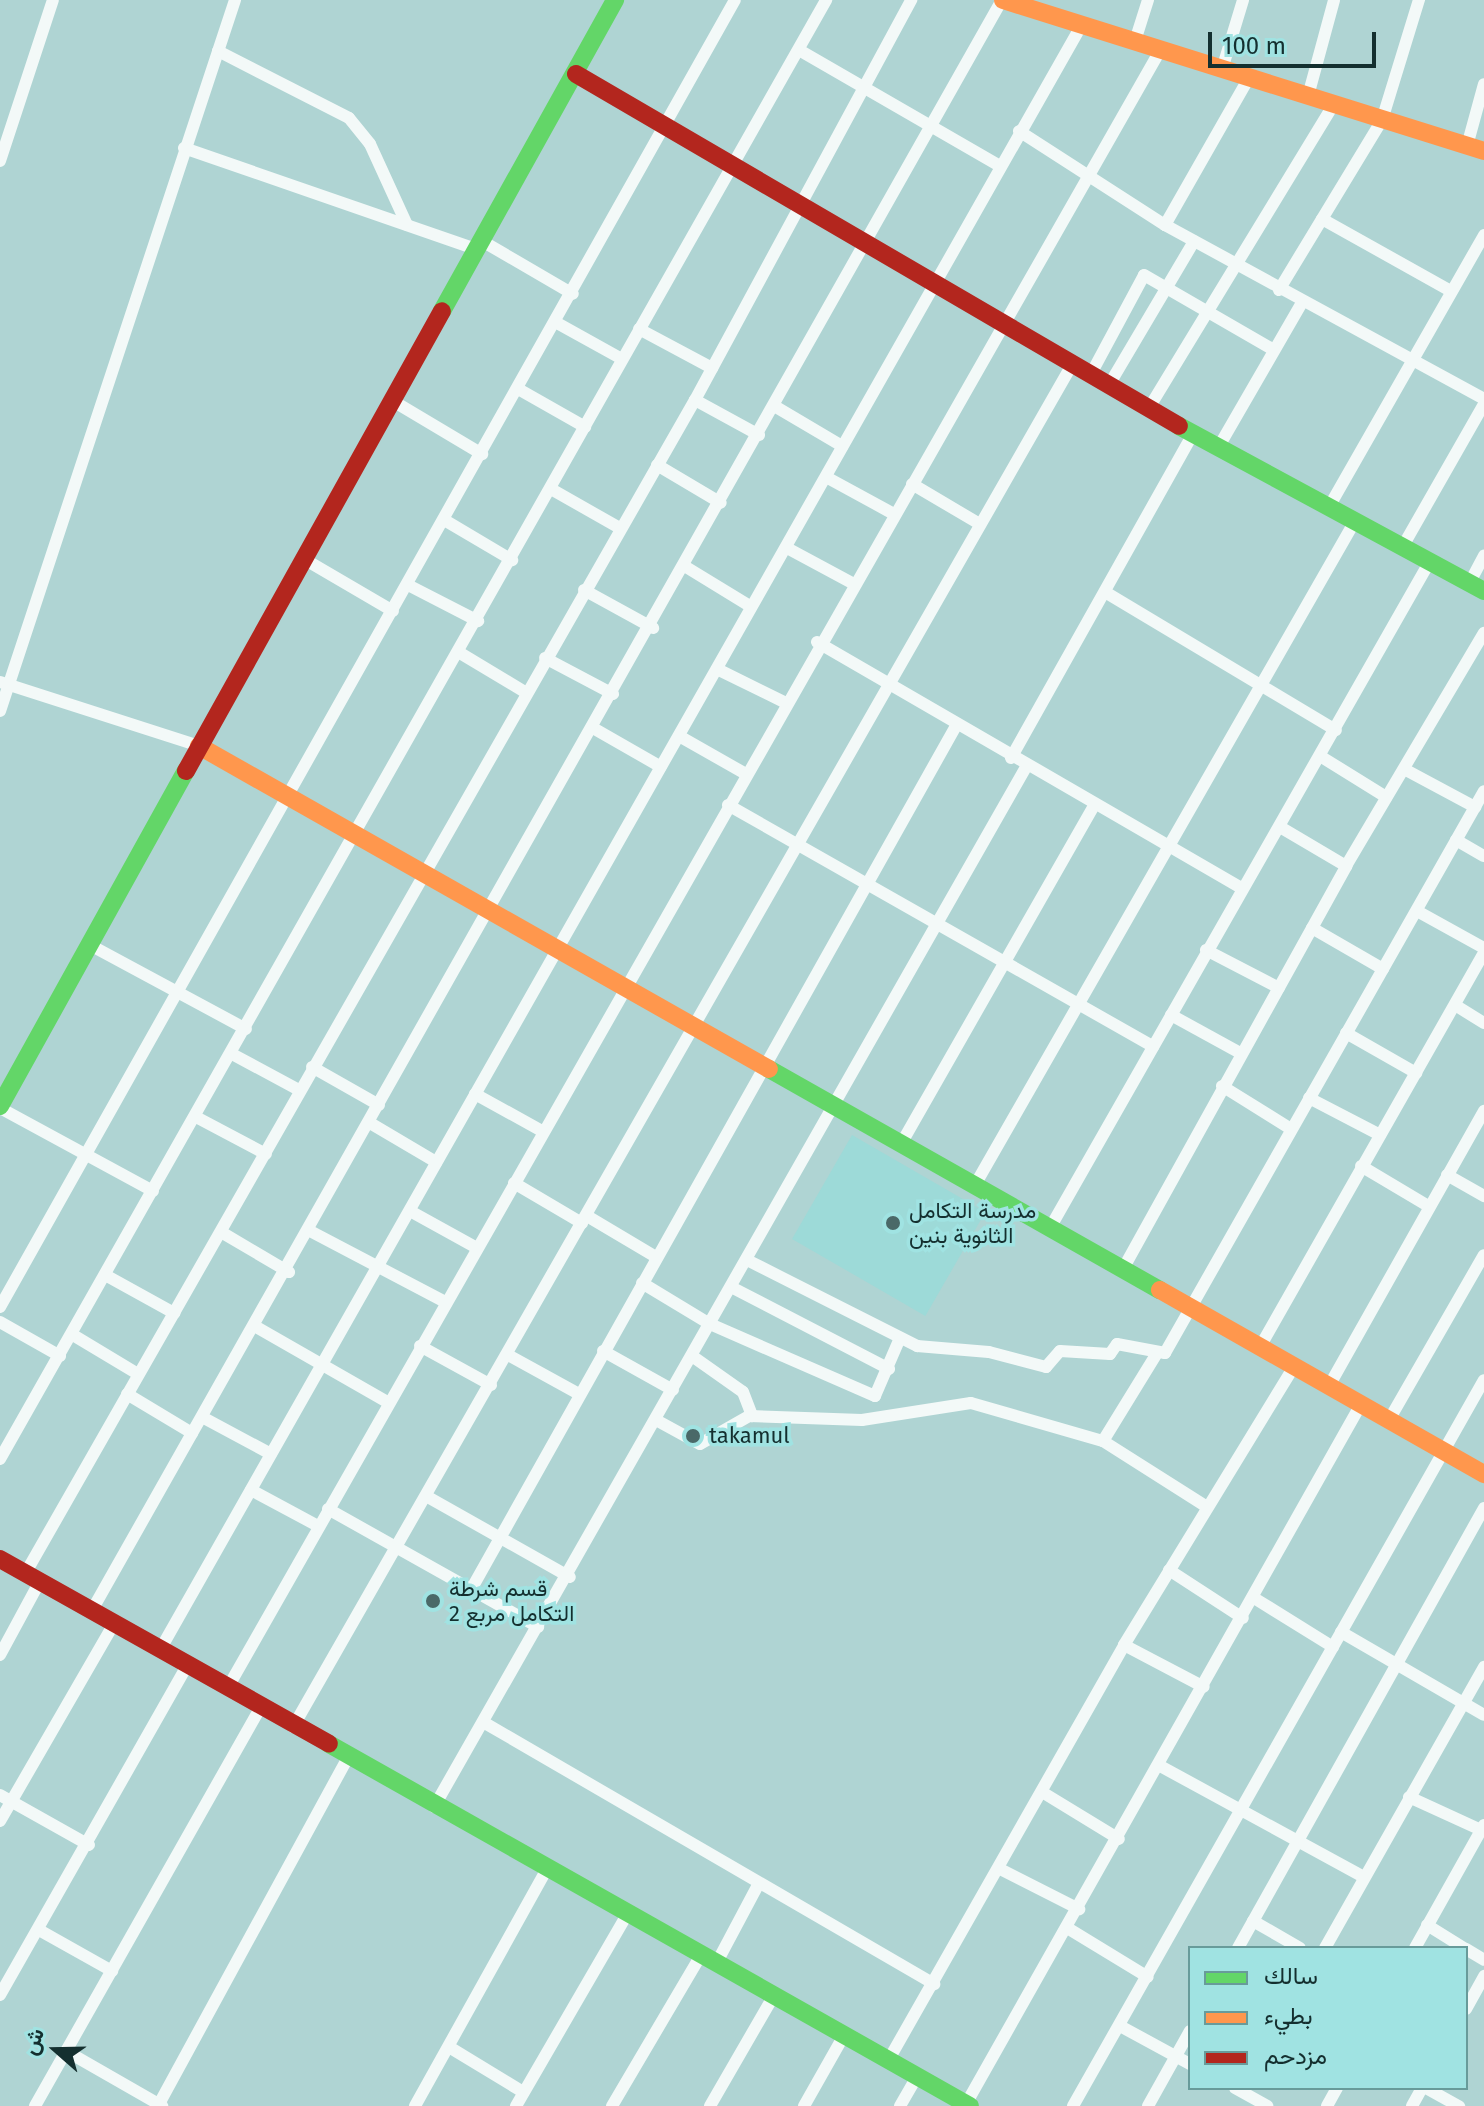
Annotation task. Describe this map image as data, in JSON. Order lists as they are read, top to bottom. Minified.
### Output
{"places":["مدرسة التكامل الثانوية بنين","takamul","قسم شرطة التكامل مربع 2"],"legend":["سالك","بطيء","مزدحم"],"scale_bar":"100 m","north":"left"}
